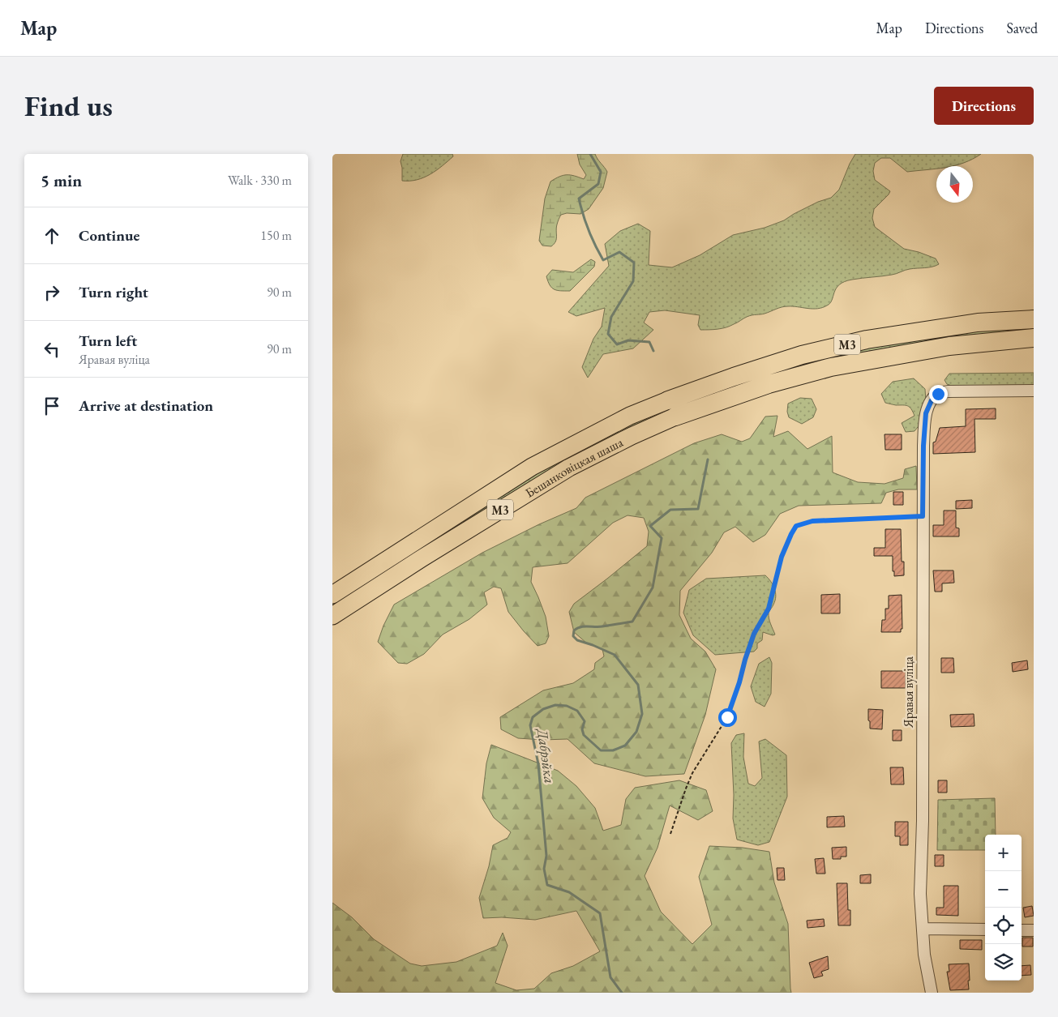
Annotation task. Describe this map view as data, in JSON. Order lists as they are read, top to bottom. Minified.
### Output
{"streets":{"highway":["М3"],"main road":["Бешанковіцкая шаша"],"street":["Яравая вуліца"]},"crossings":[["М3","Бешанковіцкая шаша"]],"water":["Дабрэйка"],"north":"bottom","page":{"header":"Map","nav":["Map","Directions","Saved"],"buttons":"Directions","title":"Find us","heading":["5 min","Walk · 330 m"],"list":[["Continue","150 m"],["Turn right","90 m"],["Turn left","Яравая вуліца","90 m"],"Arrive at destination"],"map_buttons":["+","−"]}}
